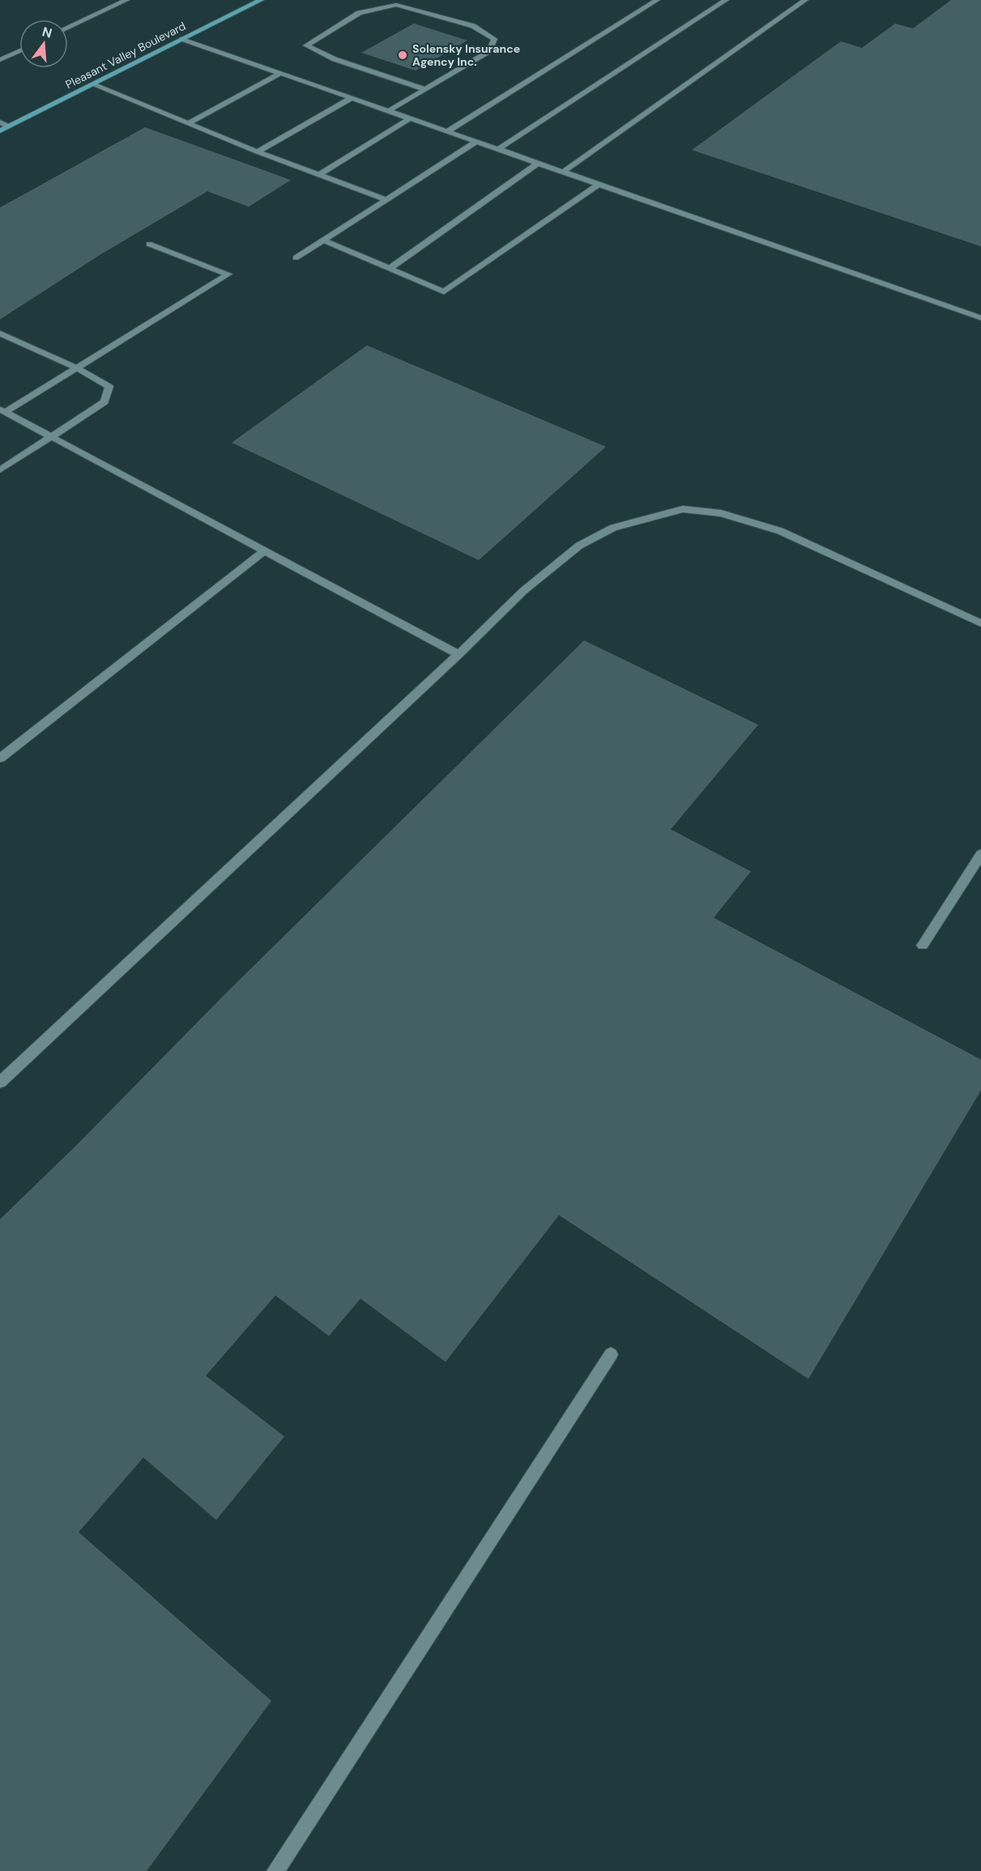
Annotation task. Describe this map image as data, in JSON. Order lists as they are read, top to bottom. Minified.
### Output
{"streets":{"main road":["Pleasant Valley Boulevard"]},"places":["Solensky Insurance Agency Inc."],"north":"top"}
